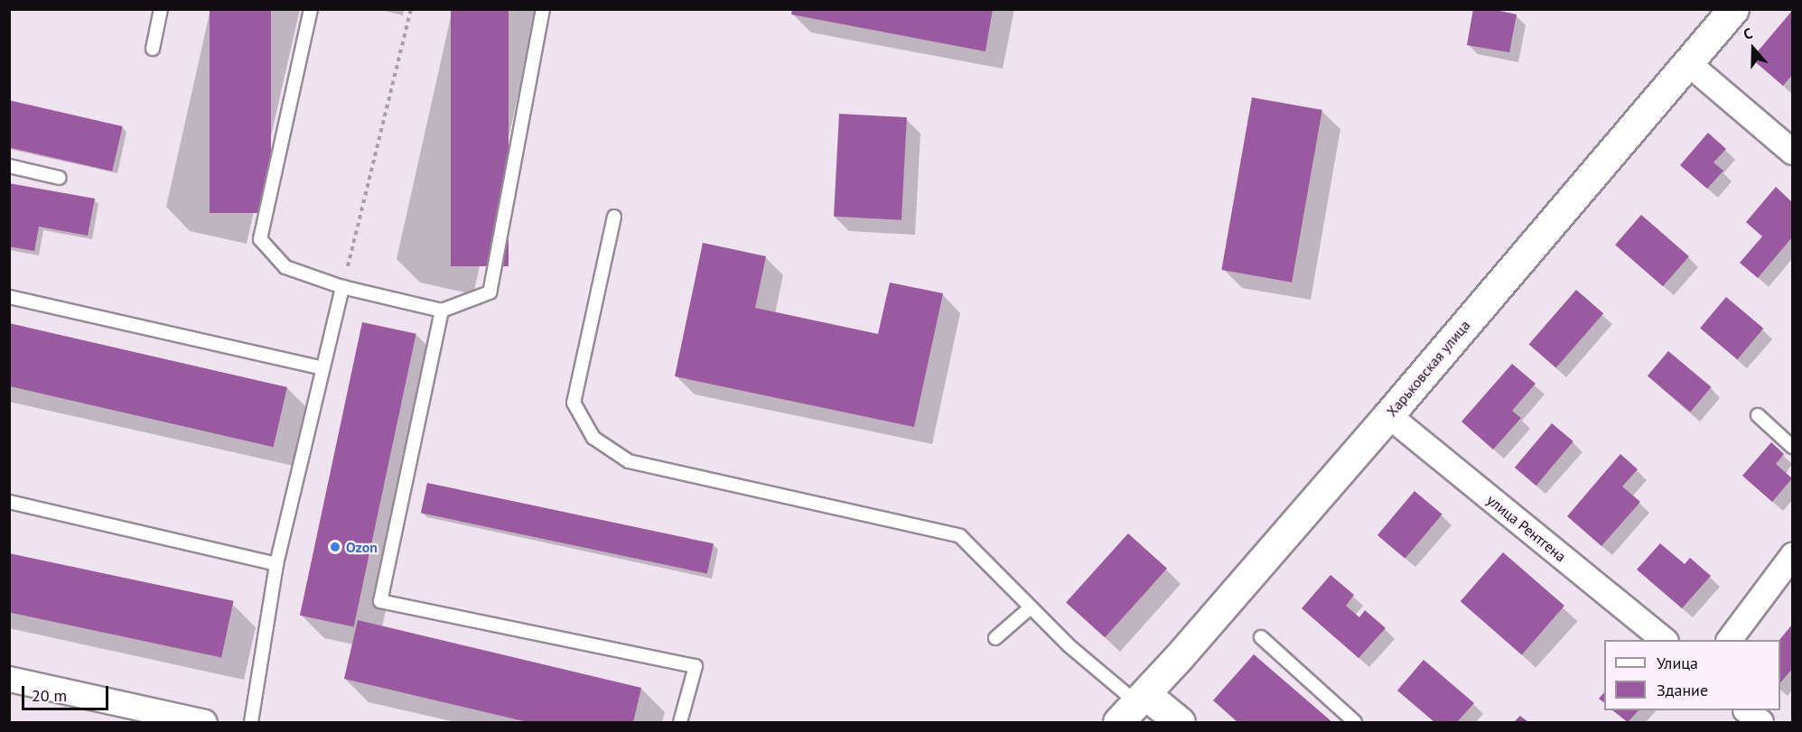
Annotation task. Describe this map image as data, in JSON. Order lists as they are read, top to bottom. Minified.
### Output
{"streets":{"street":["Харьковская улица","улица Рентгена"]},"crossings":[["Харьковская улица","улица Рентгена"]],"places":["Ozon"],"legend":["Улица","Здание"],"scale_bar":"20 m","north":"top"}
